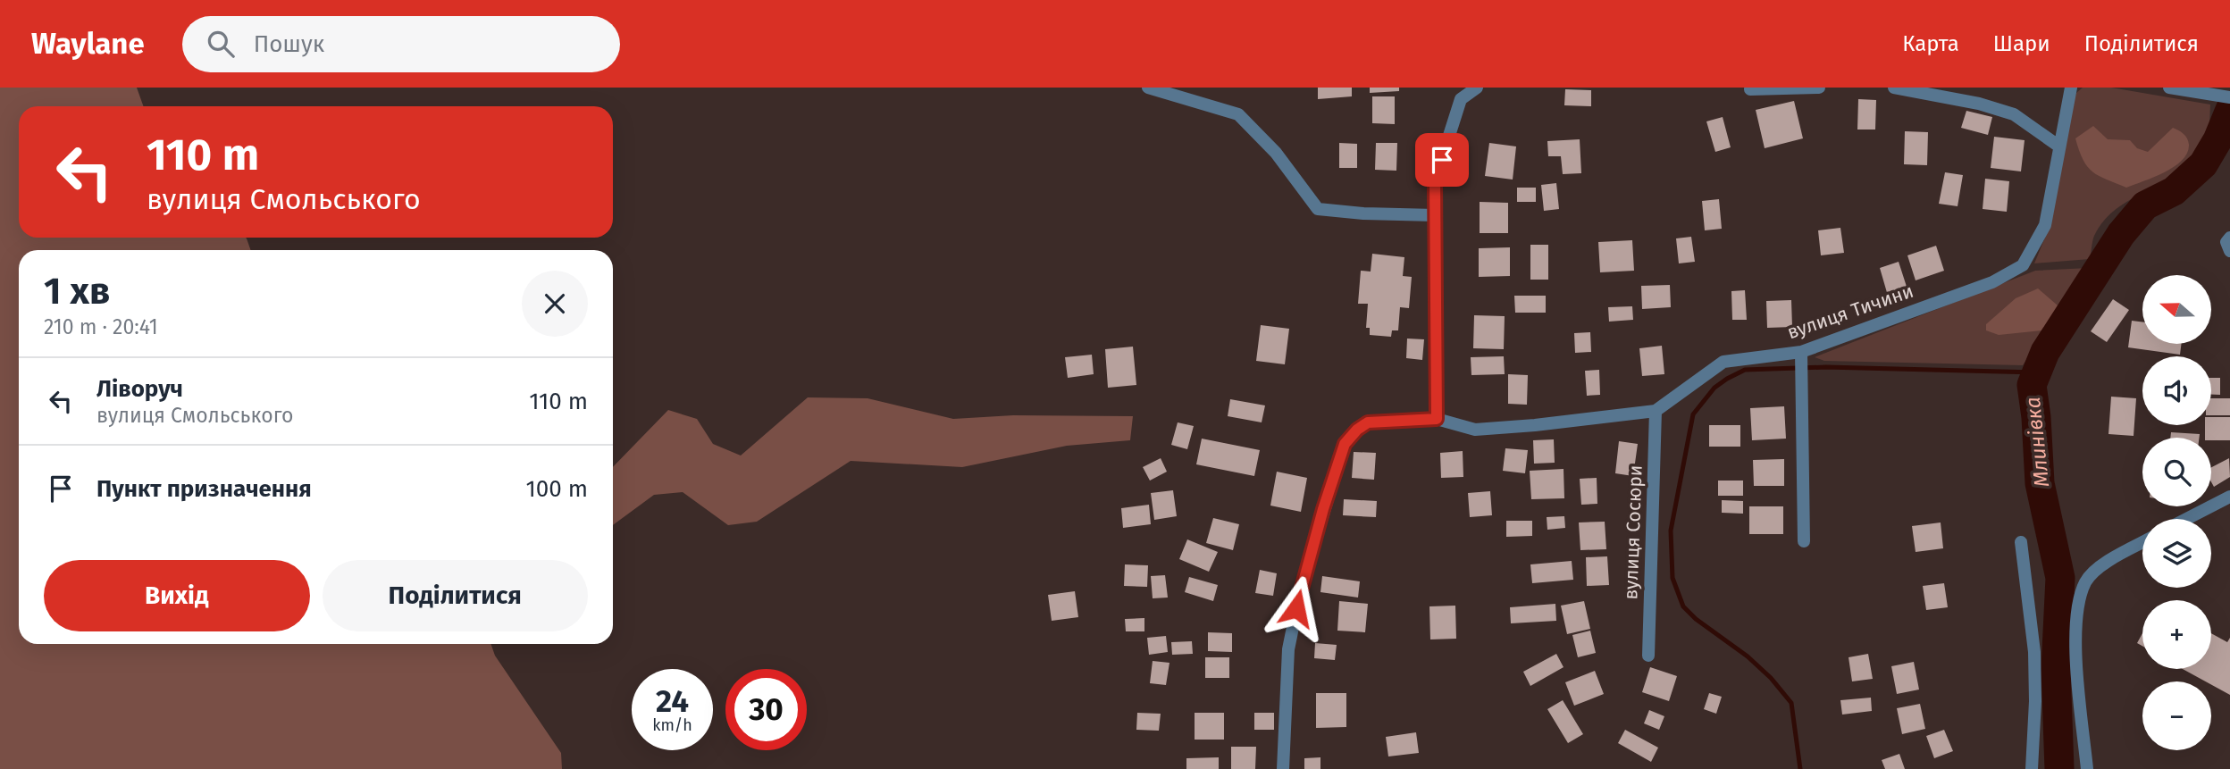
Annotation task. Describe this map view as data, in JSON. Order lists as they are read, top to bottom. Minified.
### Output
{"streets":{"street":["вулиця Тичини","вулиця Сосюри"]},"crossings":[["вулиця Тичини","вулиця Сосюри"]],"water":["Млинівка"],"north":"left","page":{"header":"Waylane","search":"Пошук","nav":["Карта","Шари","Поділитися"],"turn":["110 m","вулиця Смольського"],"heading":["1 хв","210 m · 20:41"],"map_buttons":["+","−"],"list":[{"name":"Ліворуч","note":"вулиця Смольського","value":"110 m"},{"name":"Пункт призначення","value":"100 m"}],"buttons":["Вихід","Поділитися"],"speed":"24 km/h","limit":"30"}}
